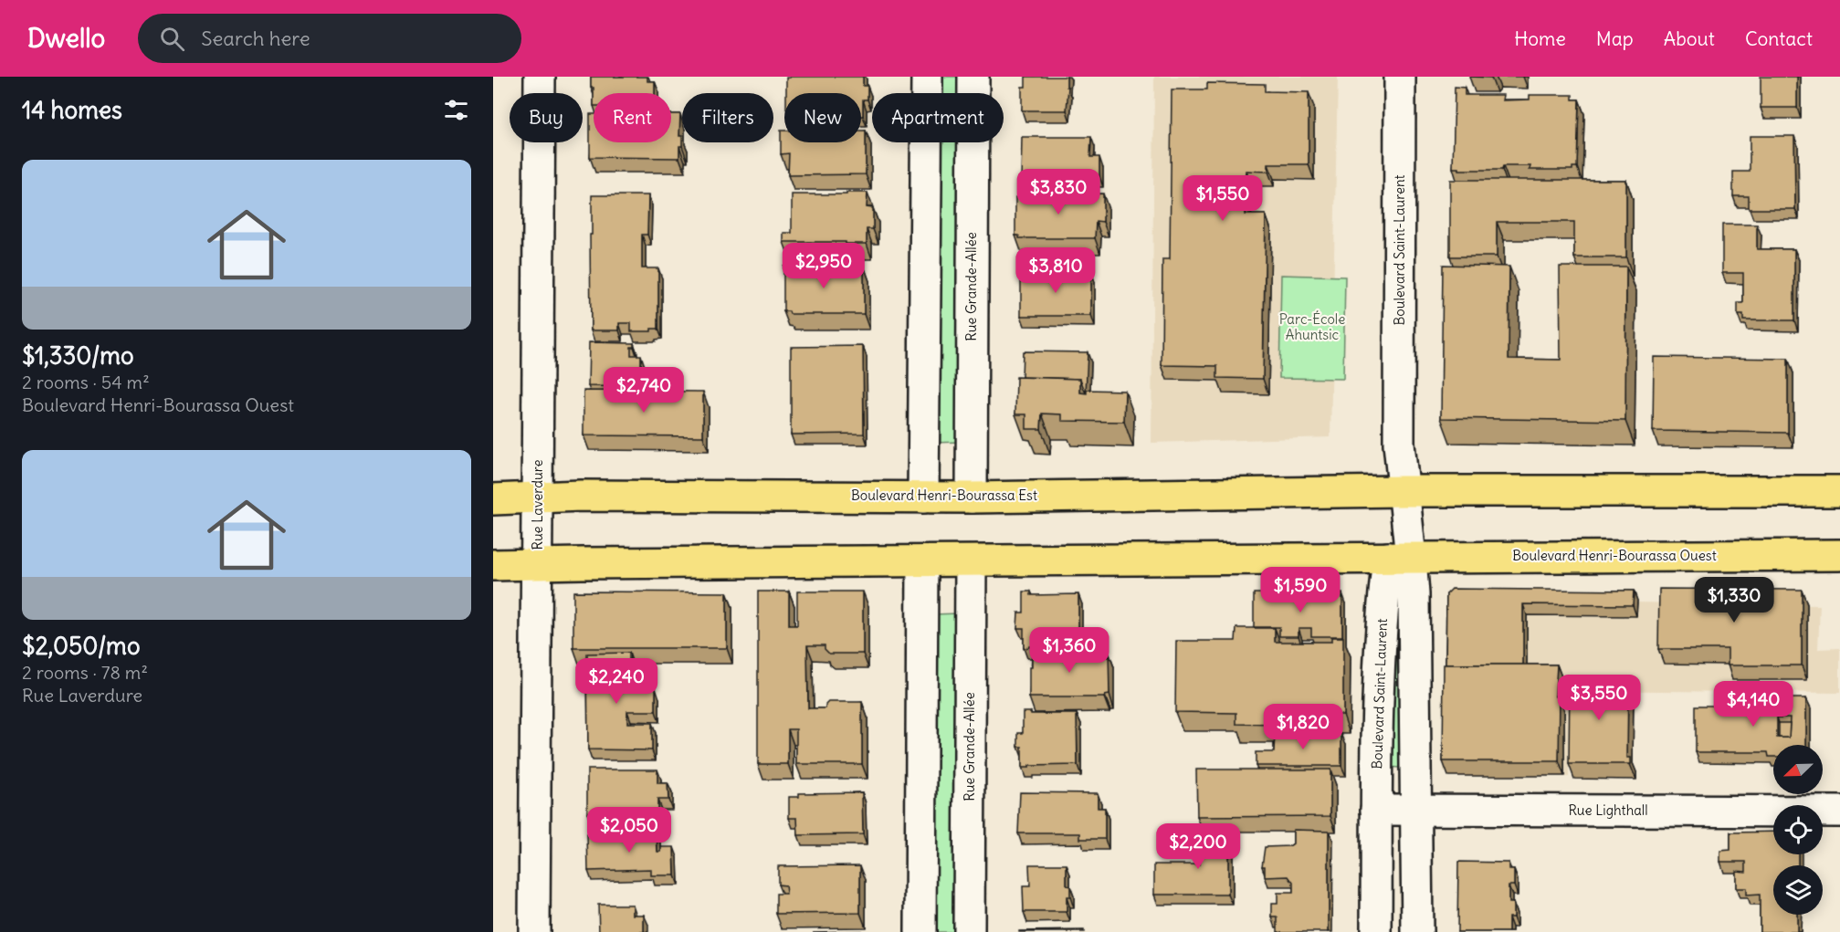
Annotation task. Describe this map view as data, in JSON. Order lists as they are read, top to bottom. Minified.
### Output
{"streets":{"main road":["Boulevard Henri-Bourassa Est","Boulevard Henri-Bourassa Ouest"],"street":["Boulevard Saint-Laurent","Rue Grande-Allée","Rue Laverdure","Rue Lighthall"]},"crossings":[["Boulevard Saint-Laurent","Boulevard Henri-Bourassa Est"],["Boulevard Saint-Laurent","Boulevard Henri-Bourassa Ouest"],["Boulevard Saint-Laurent","Rue Lighthall"],["Rue Grande-Allée","Boulevard Henri-Bourassa Est"],["Boulevard Henri-Bourassa Est","Rue Laverdure"]],"parks":["Parc-École Ahuntsic"],"north":"bottom left","page":{"header":"Dwello","search":"Search here","nav":["Home","Map","About","Contact"],"heading":"14 homes","chip":["Buy","Rent","Filters","New","Apartment"],"list":[{"name":"$1,330/mo","note":"2 rooms · 54 m² · Boulevard Henri-Bourassa Ouest"},{"name":"$2,050/mo","note":"2 rooms · 78 m² · Rue Laverdure"}],"price":["$3,830","$1,550","$2,950","$3,810","$2,740","$1,590","$1,330","$1,360","$2,240","$3,550","$4,140","$1,820","$2,050","$2,200"]}}
